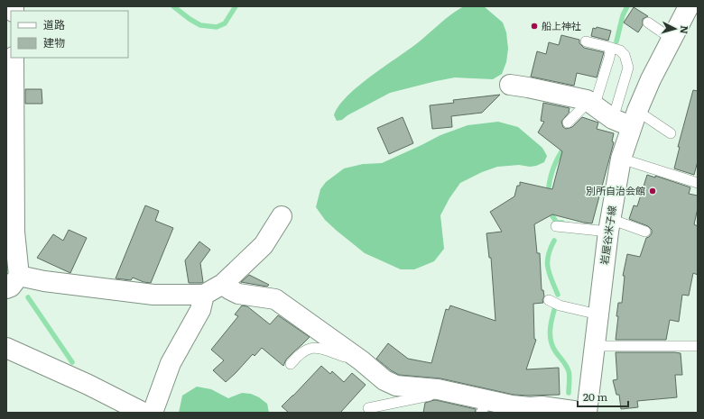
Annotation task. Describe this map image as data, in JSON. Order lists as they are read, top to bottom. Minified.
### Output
{"streets":{"street":["岩屋谷米子線"]},"places":["船上神社","別所自治会館"],"legend":["道路","建物"],"scale_bar":"20 m","north":"right"}
